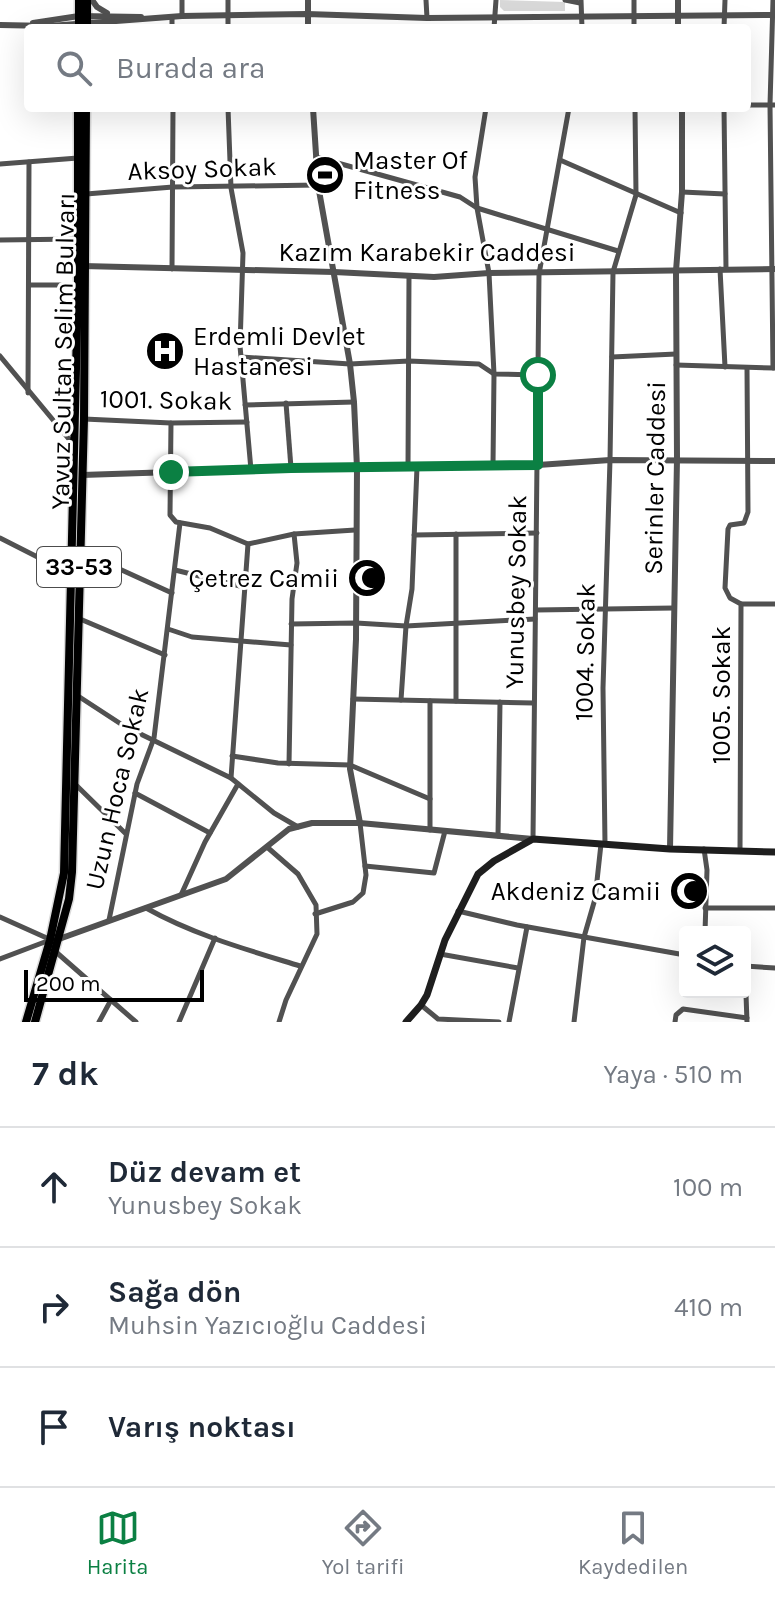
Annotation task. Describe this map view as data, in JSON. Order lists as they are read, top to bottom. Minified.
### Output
{"streets":{"main road":["Yavuz Sultan Selim Bulvarı","33-53"],"street":["Aksoy Sokak","Kazım Karabekir Caddesi","1001. Sokak","Serinler Caddesi","Yunusbey Sokak","1004. Sokak","1005. Sokak","Uzun Hoca Sokak"]},"crossings":[["Aksoy Sokak","Yavuz Sultan Selim Bulvarı"],["Kazım Karabekir Caddesi","Yavuz Sultan Selim Bulvarı"],["Kazım Karabekir Caddesi","Serinler Caddesi"],["Kazım Karabekir Caddesi","Yunusbey Sokak"],["Kazım Karabekir Caddesi","1004. Sokak"],["Yavuz Sultan Selim Bulvarı","1001. Sokak"]],"places":{"sports":["Master Of Fitness"],"hospital":["Erdemli Devlet Hastanesi"],"mosque":["Çetrez Camii","Akdeniz Camii"]},"scale_bar":"200 m","page":{"search":"Burada ara","scale":"200 m","heading":["7 dk","Yaya · 510 m"],"list":[["Düz devam et","Yunusbey Sokak","100 m"],["Sağa dön","Muhsin Yazıcıoğlu Caddesi","410 m"],"Varış noktası"],"nav":["Harita","Yol tarifi","Kaydedilen"]}}
